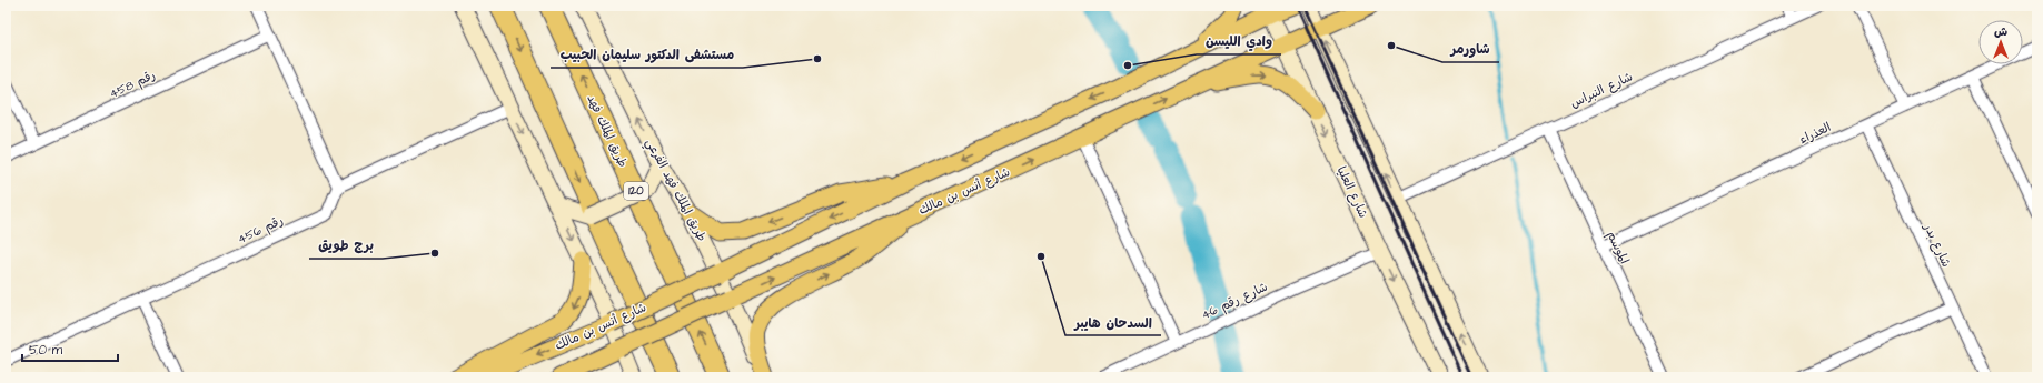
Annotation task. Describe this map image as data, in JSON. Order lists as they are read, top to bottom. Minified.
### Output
{"streets":{"highway":["طريق الملك فهد","120"],"main road":["طريق الملك فهد الفرعي","شارع أنس بن مالك","شارع العليا"],"street":["رقم 458","شارع النبراس","العذراء","رقم 456","شارع بدر","الموسم","شارع رقم 46"]},"crossings":[["شارع النبراس","الموسم"],["العذراء","شارع بدر"],["العذراء","الموسم"],["طريق الملك فهد الفرعي","شارع أنس بن مالك"],["شارع أنس بن مالك","شارع العليا"],["شارع العليا","شارع رقم 46"]],"places":["شاورمر","مستشفى الدكتور سليمان الحبيب","وادي الليسن","برج طويق","السدحان هايبر"],"scale_bar":"50 m","north":"top"}
